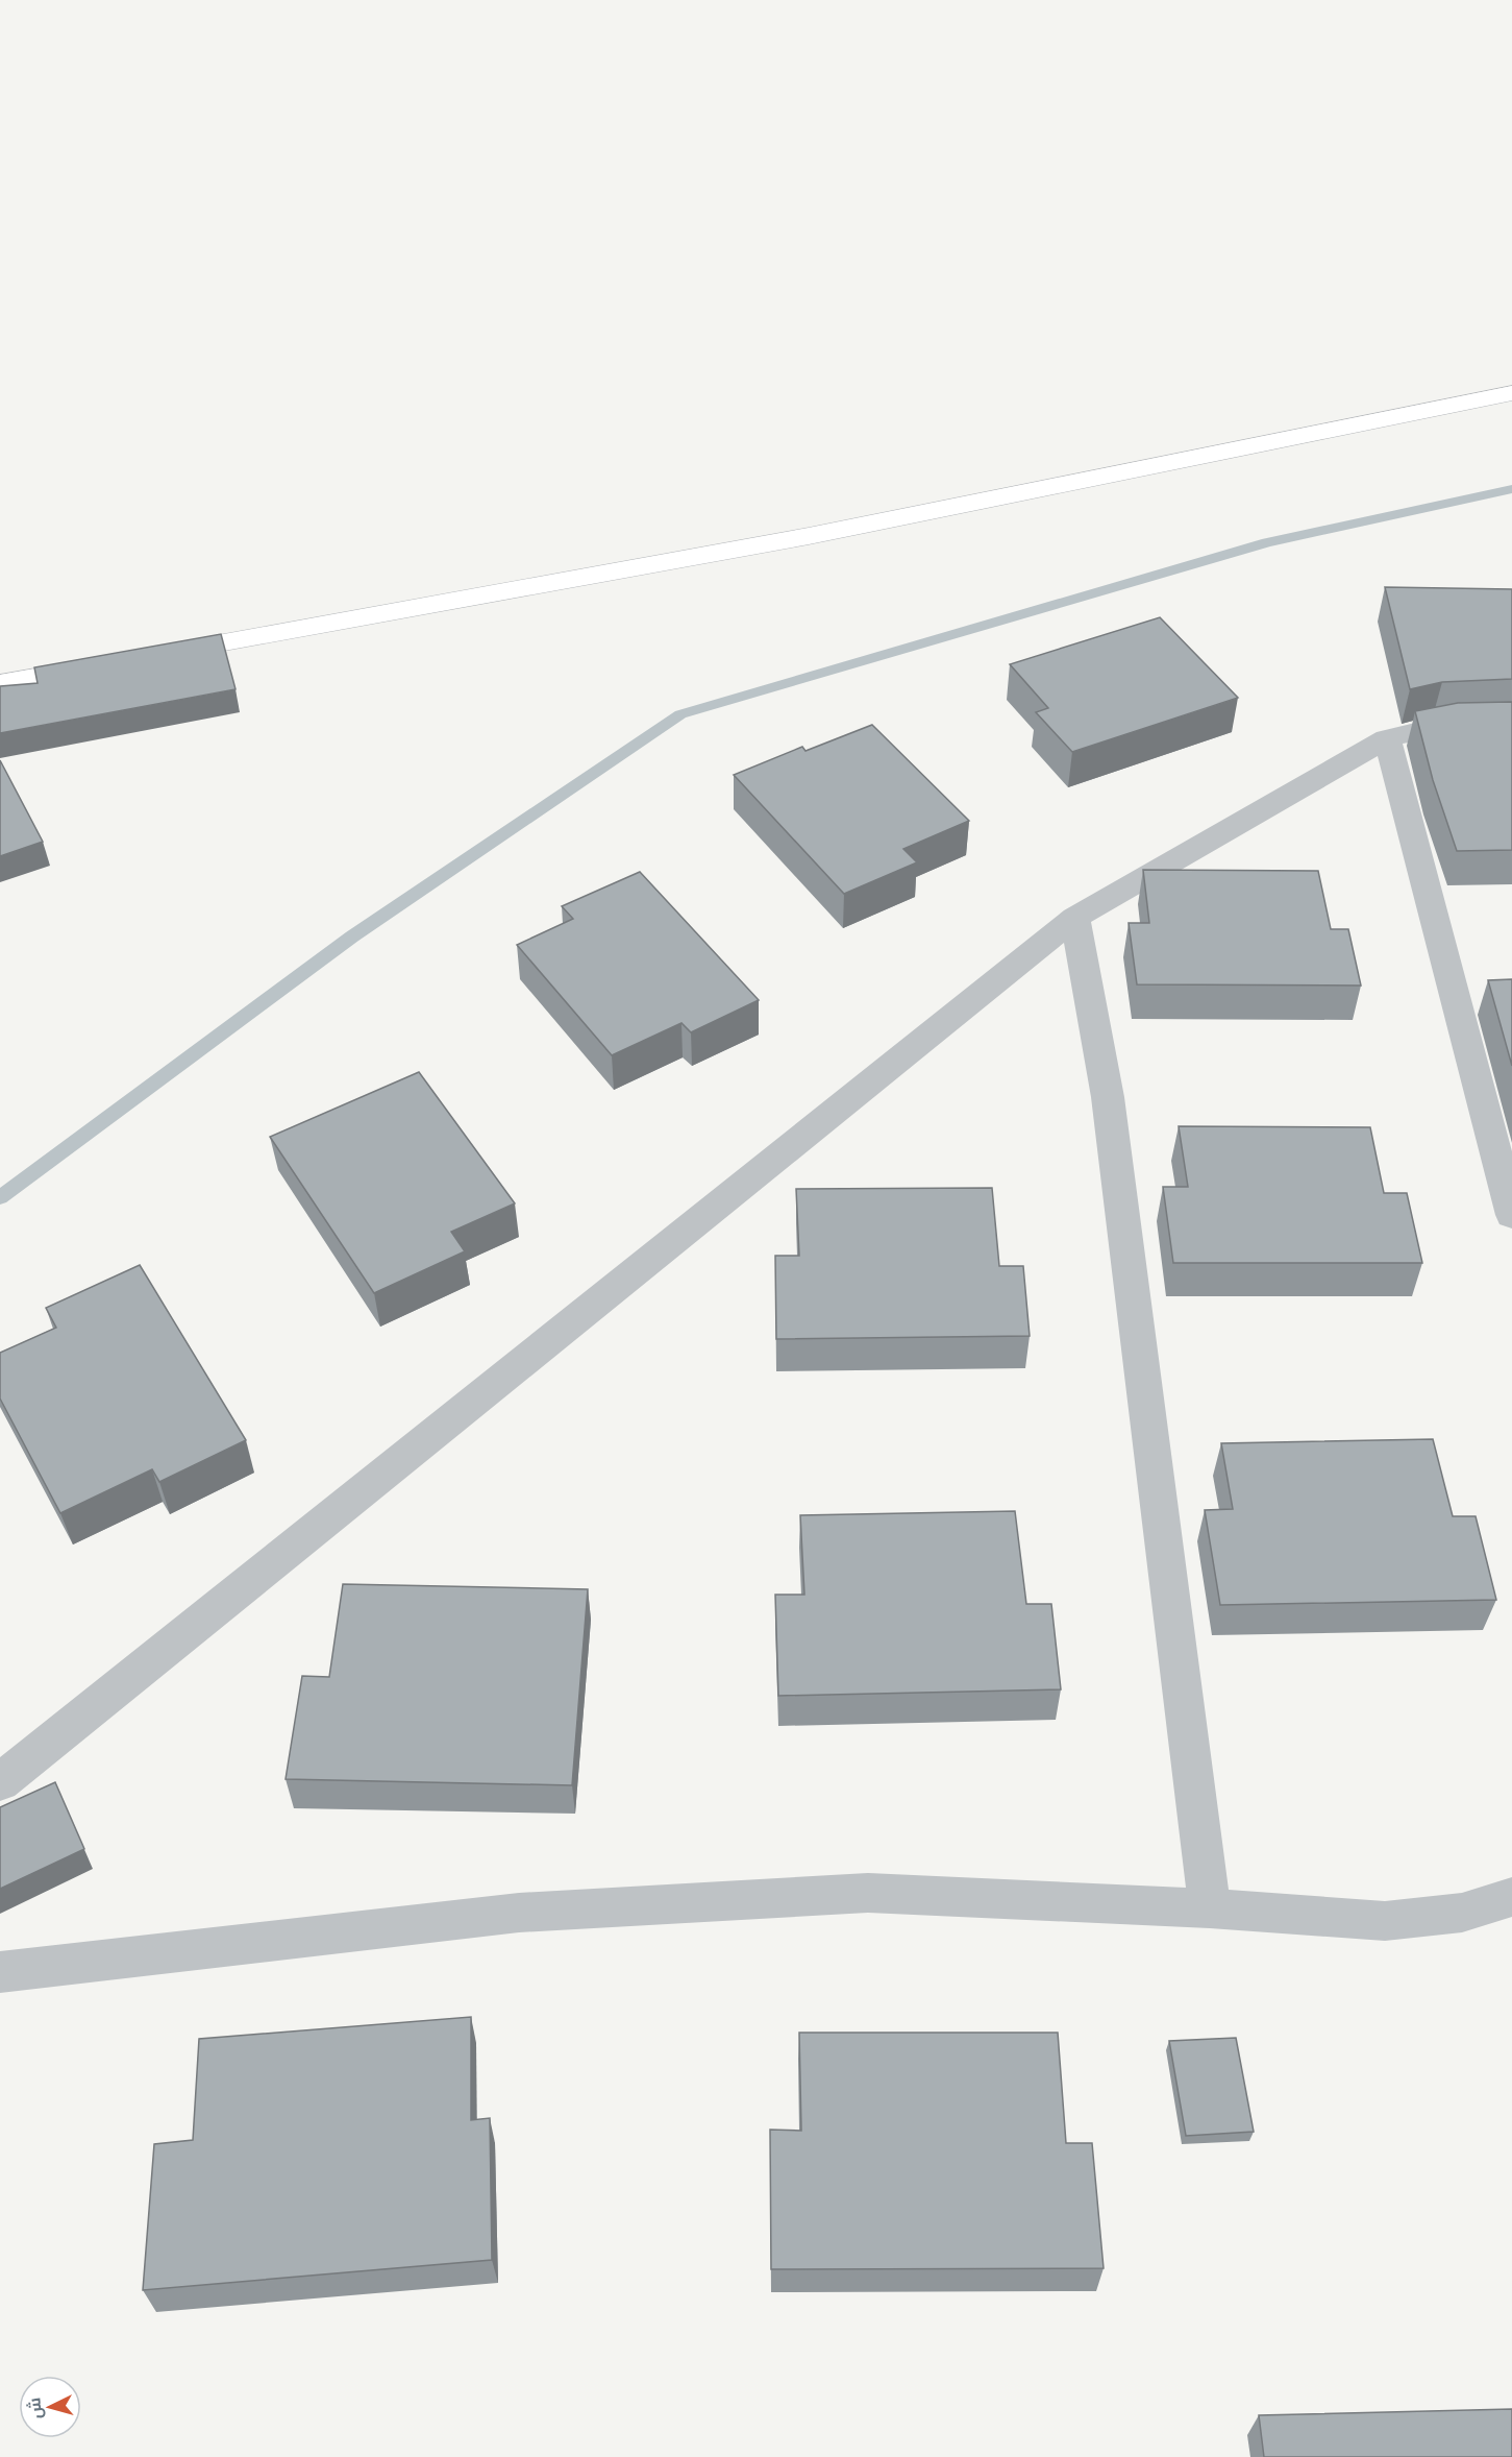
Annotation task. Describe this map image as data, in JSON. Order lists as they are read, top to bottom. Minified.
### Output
{"north":"left"}
